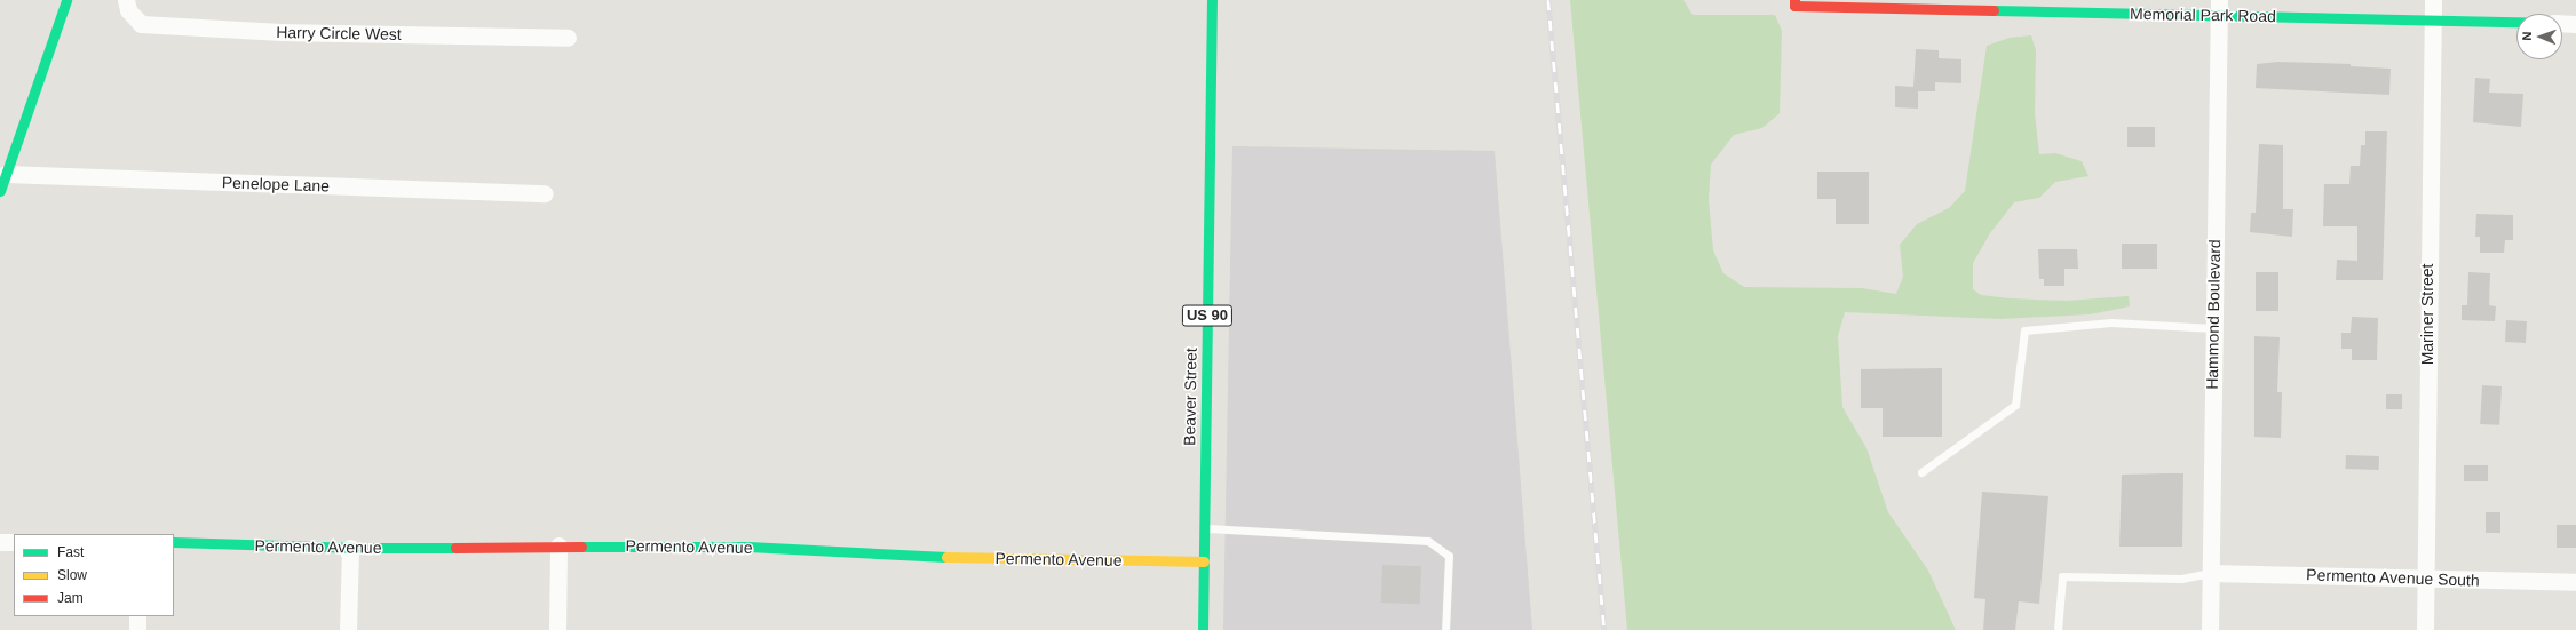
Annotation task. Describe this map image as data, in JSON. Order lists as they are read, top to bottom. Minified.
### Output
{"streets":{"street":["Memorial Park Road","Harry Circle West","Penelope Lane","Hammond Boulevard","Mariner Street","US 90","Beaver Street","Permento Avenue","Permento Avenue South"]},"crossings":[["Memorial Park Road","Hammond Boulevard"],["Memorial Park Road","Mariner Street"],["Hammond Boulevard","Permento Avenue South"],["Mariner Street","Permento Avenue South"],["Beaver Street","Permento Avenue"]],"legend":["Fast","Slow","Jam"],"north":"left"}
